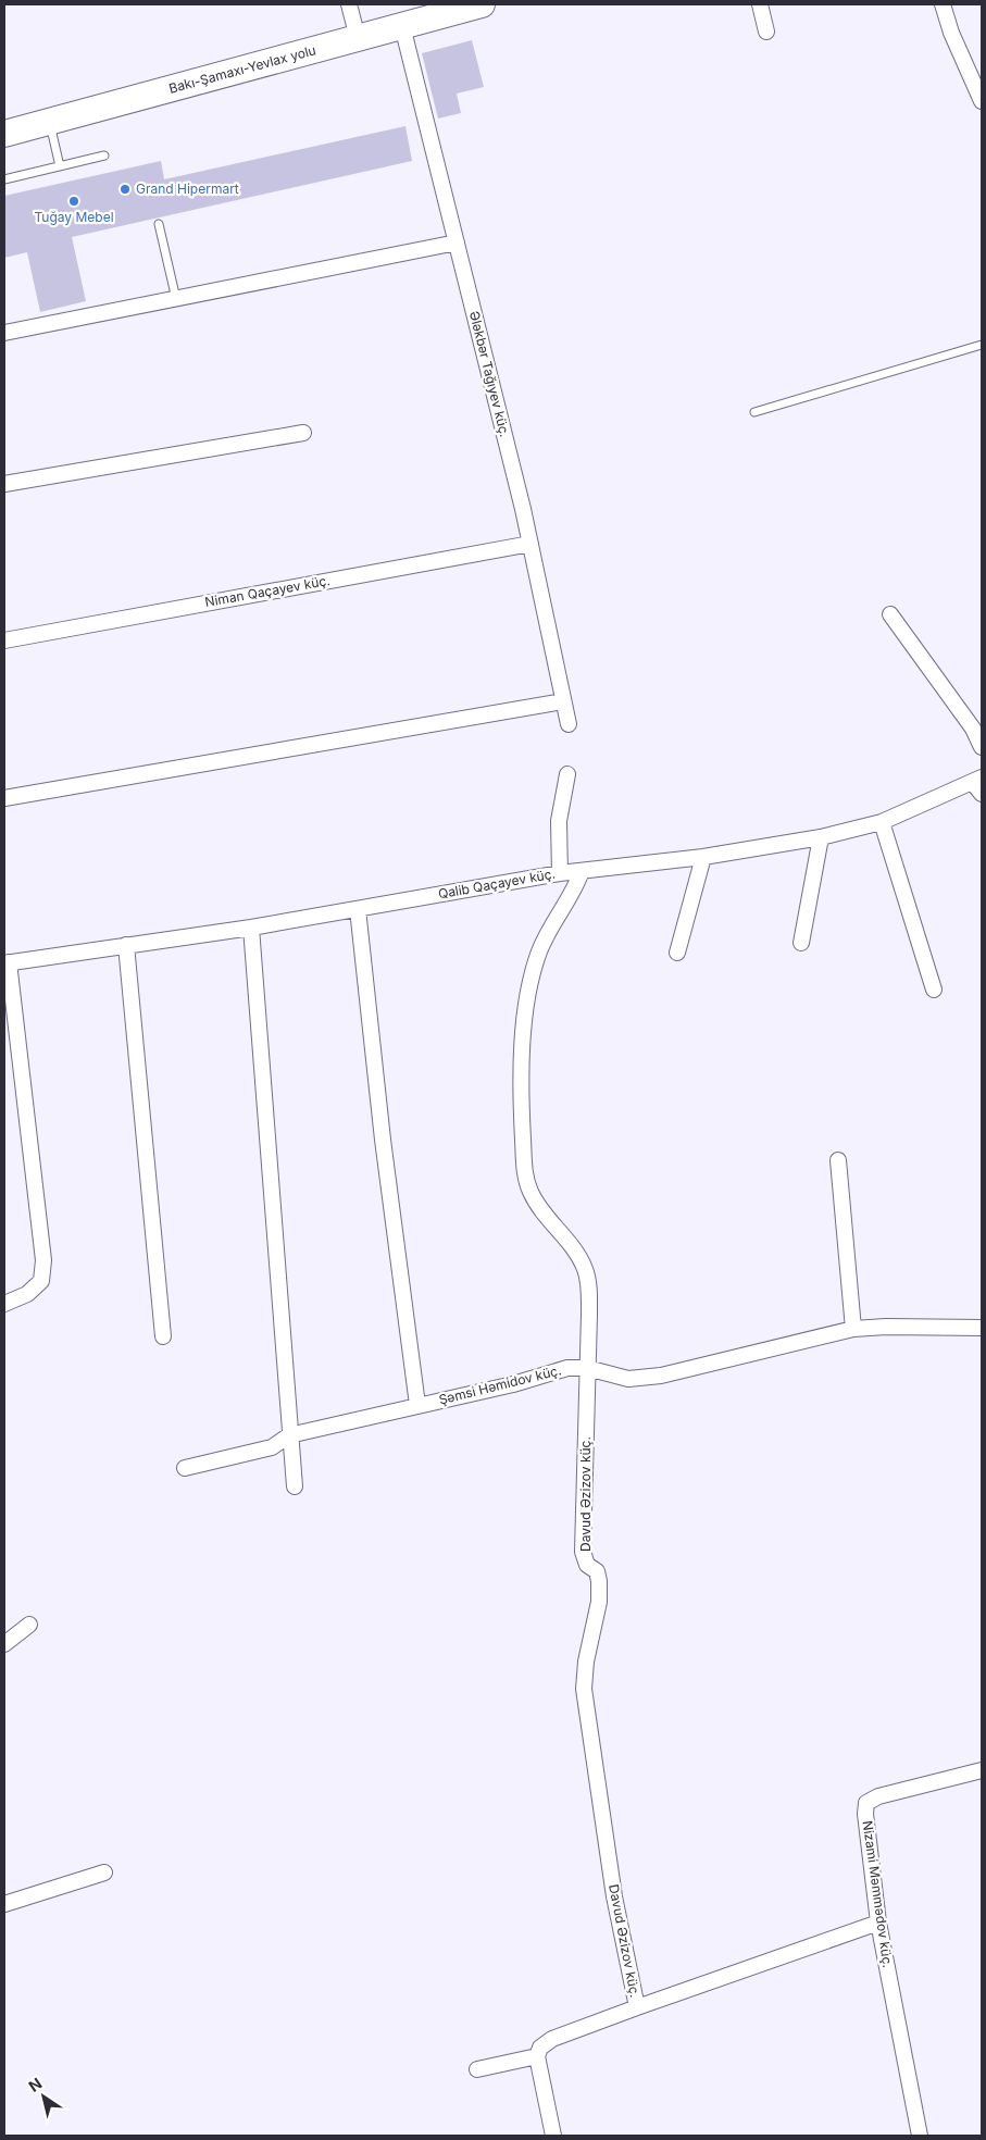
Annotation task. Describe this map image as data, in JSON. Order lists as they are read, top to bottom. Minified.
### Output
{"streets":{"highway":["Bakı-Şamaxı-Yevlax yolu"],"street":["Ələkbər Tağıyev küç.","Niman Qaçayev küç.","Qalib Qaçayev küç.","Şəmsi Həmidov küç.","Davud Əzizov küç.","Nizami Məmmədov küç."]},"crossings":[["Bakı-Şamaxı-Yevlax yolu","Ələkbər Tağıyev küç."],["Ələkbər Tağıyev küç.","Niman Qaçayev küç."],["Qalib Qaçayev küç.","Davud Əzizov küç."],["Şəmsi Həmidov küç.","Davud Əzizov küç."]],"places":["Grand Hipermart","Tuğay Mebel"],"north":"top left"}
